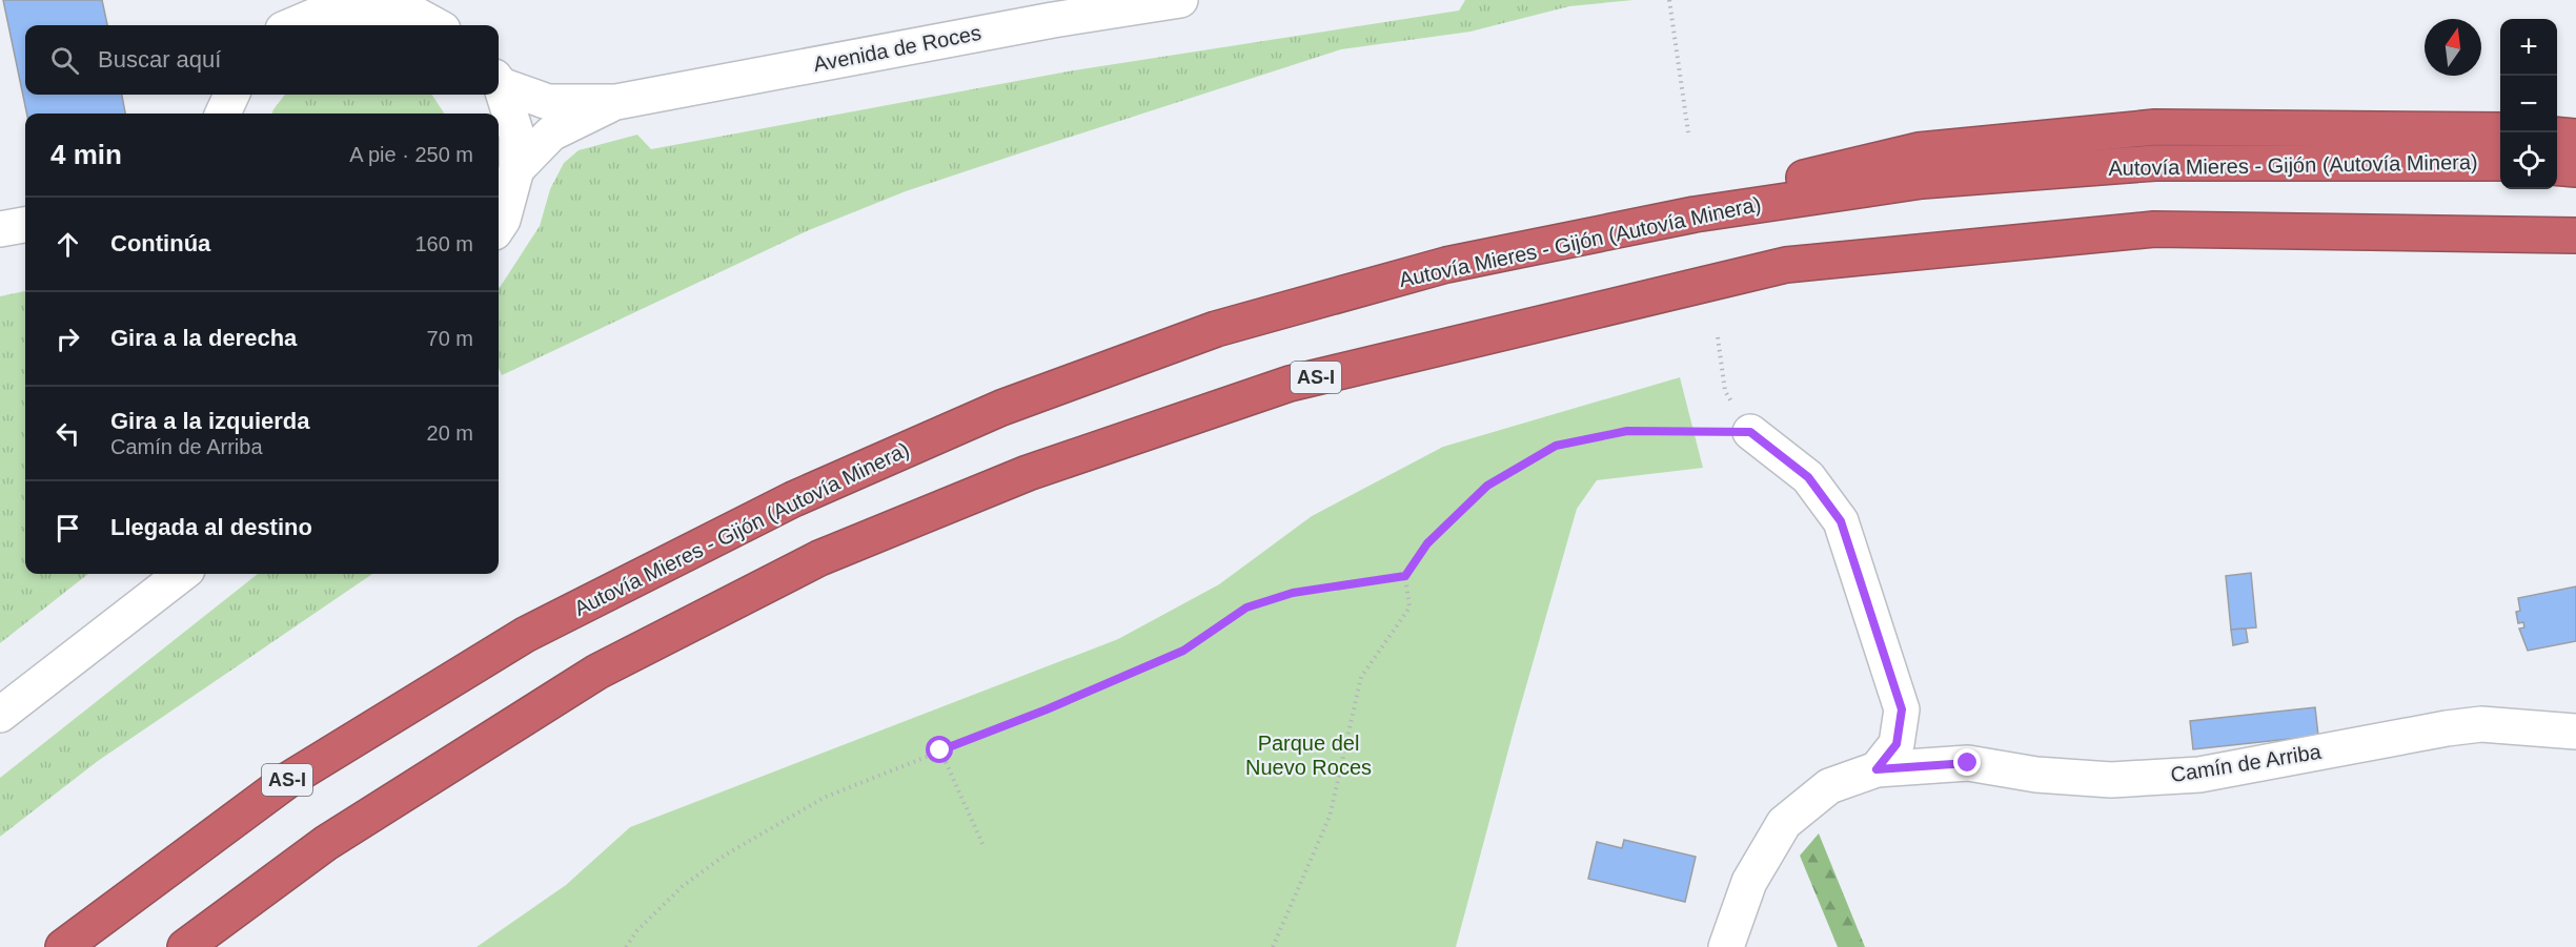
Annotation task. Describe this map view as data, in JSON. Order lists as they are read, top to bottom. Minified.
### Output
{"streets":{"highway":["Autovía Mieres - Gijón (Autovía Minera)","AS-I"],"street":["Avenida de Roces","Camín de Arriba"]},"parks":["Parque del Nuevo Roces"],"north":"top","page":{"map_buttons":["+","−"],"search":"Buscar aquí","heading":["4 min","A pie · 250 m"],"list":[["Continúa","160 m"],["Gira a la derecha","70 m"],["Gira a la izquierda","Camín de Arriba","20 m"],"Llegada al destino"]}}
